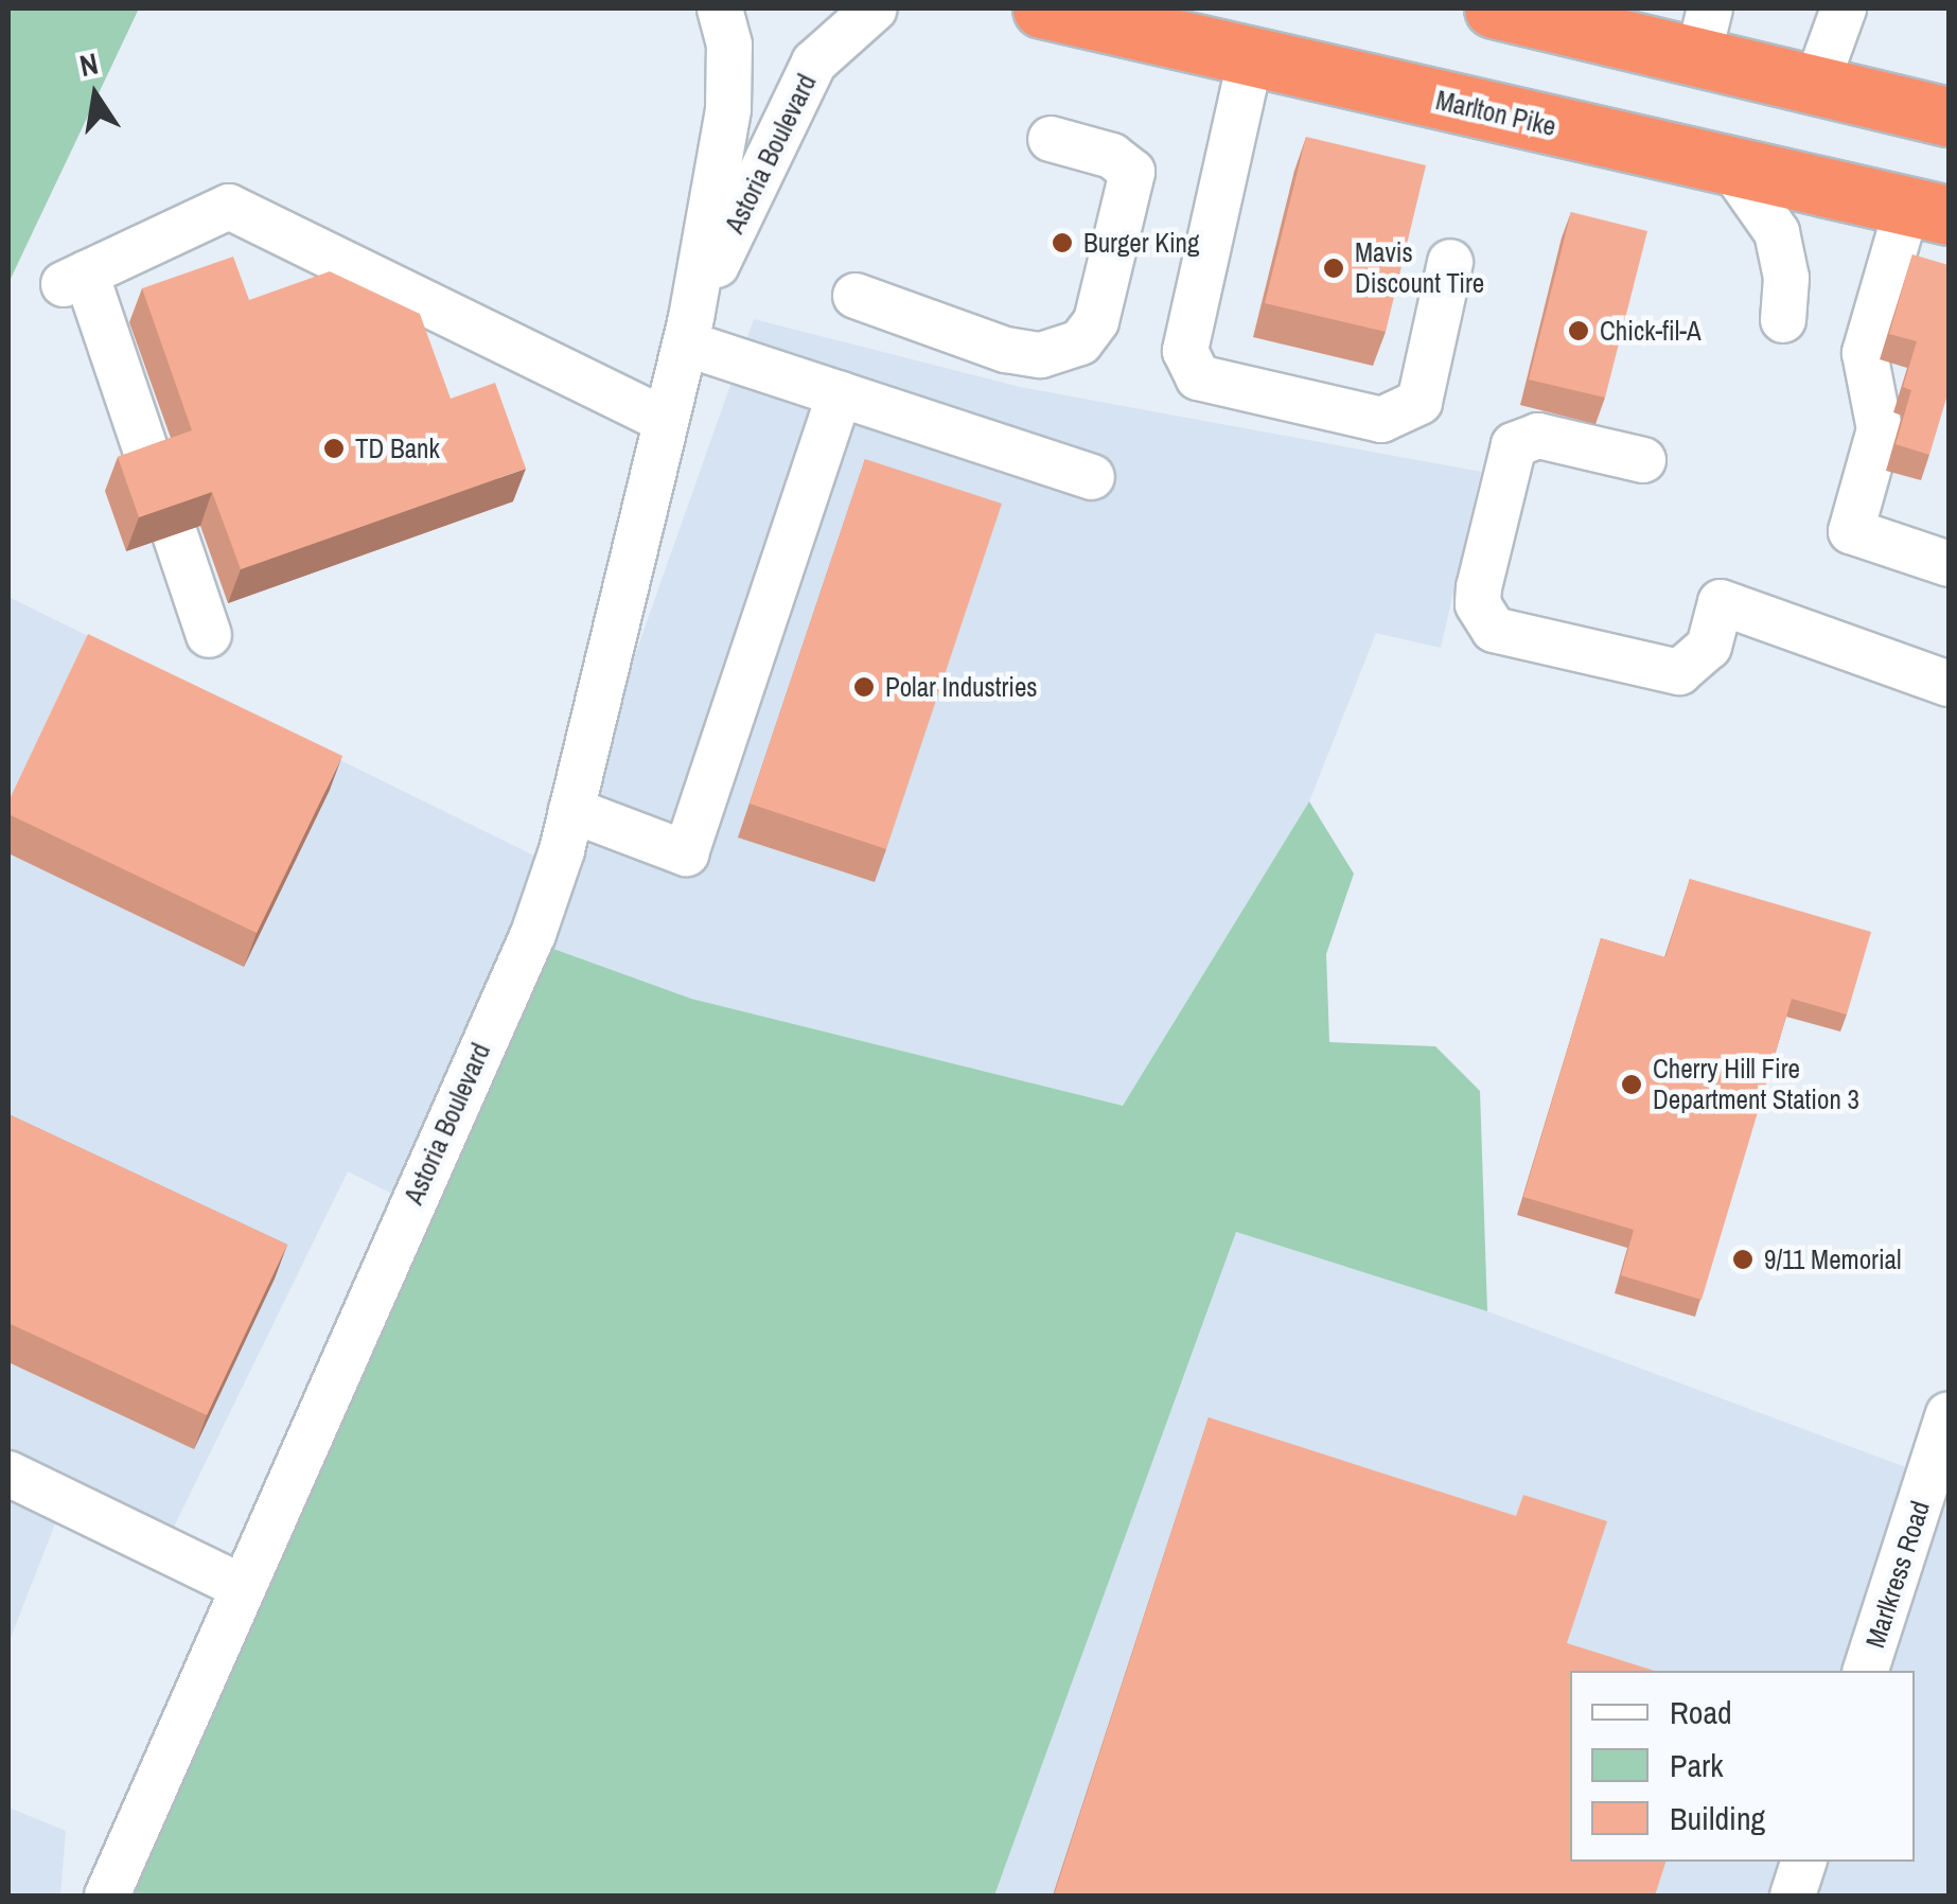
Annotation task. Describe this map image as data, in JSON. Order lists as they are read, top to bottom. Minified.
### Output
{"streets":{"highway":["Marlton Pike"],"street":["Astoria Boulevard","Marlkress Road"]},"places":["Burger King","Mavis Discount Tire","Chick-fil-A","TD Bank","Polar Industries","Cherry Hill Fire Department Station 3","9/11 Memorial"],"legend":["Road","Park","Building"],"north":"top"}
